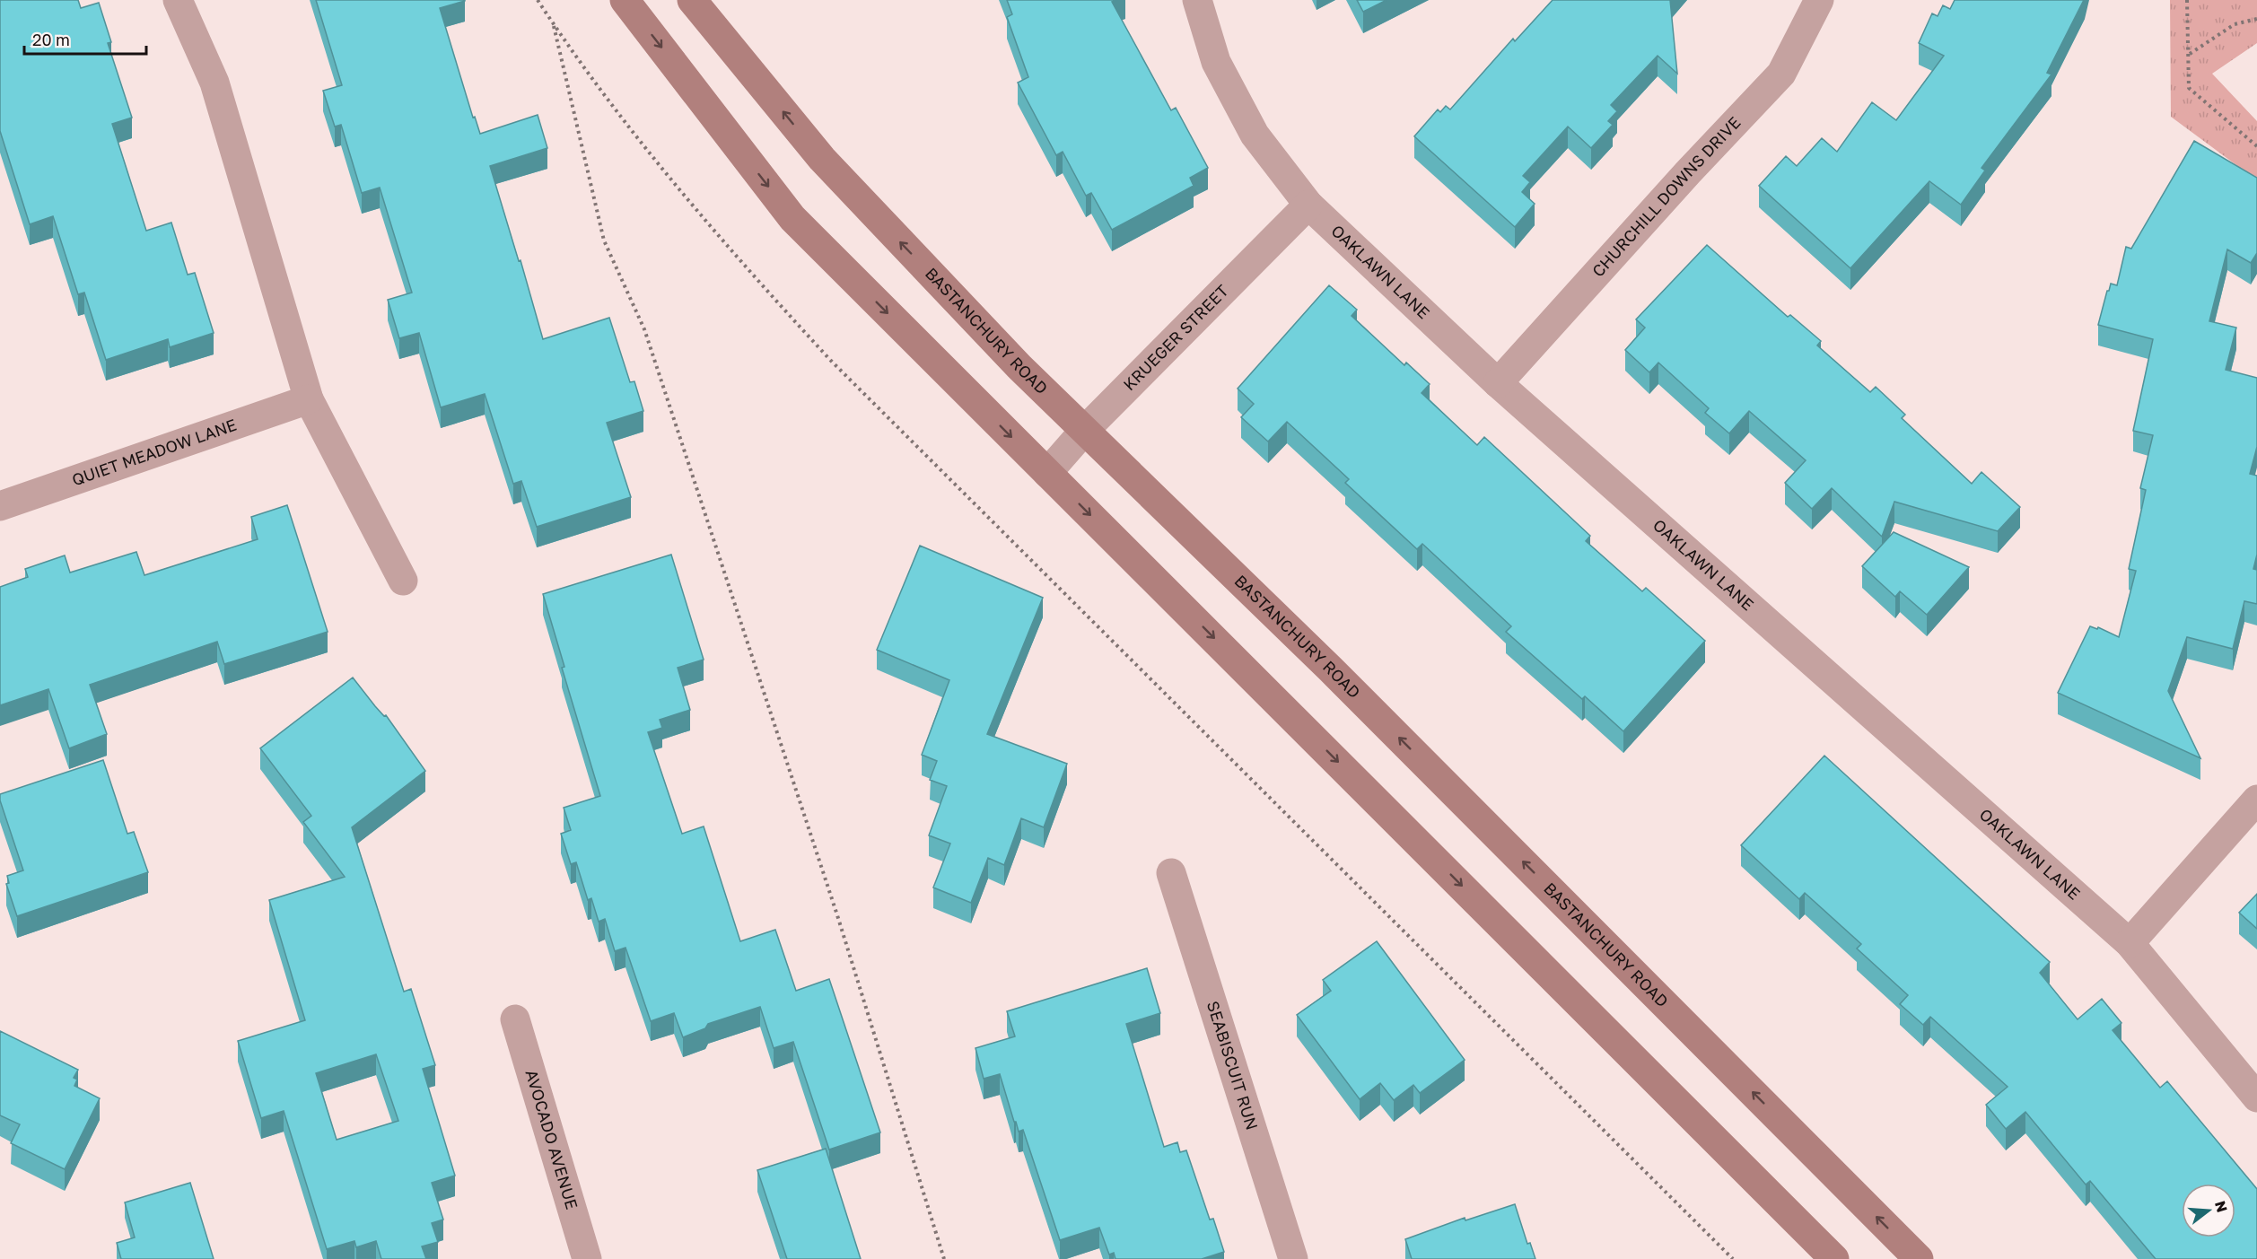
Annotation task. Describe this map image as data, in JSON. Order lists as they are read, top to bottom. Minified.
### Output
{"streets":{"main road":["BASTANCHURY ROAD"],"street":["CHURCHILL DOWNS DRIVE","OAKLAWN LANE","KRUEGER STREET","QUIET MEADOW LANE","SEABISCUIT RUN","AVOCADO AVENUE"]},"crossings":[["CHURCHILL DOWNS DRIVE","OAKLAWN LANE"],["OAKLAWN LANE","KRUEGER STREET"],["BASTANCHURY ROAD","KRUEGER STREET"]],"scale_bar":"20 m","north":"right"}
